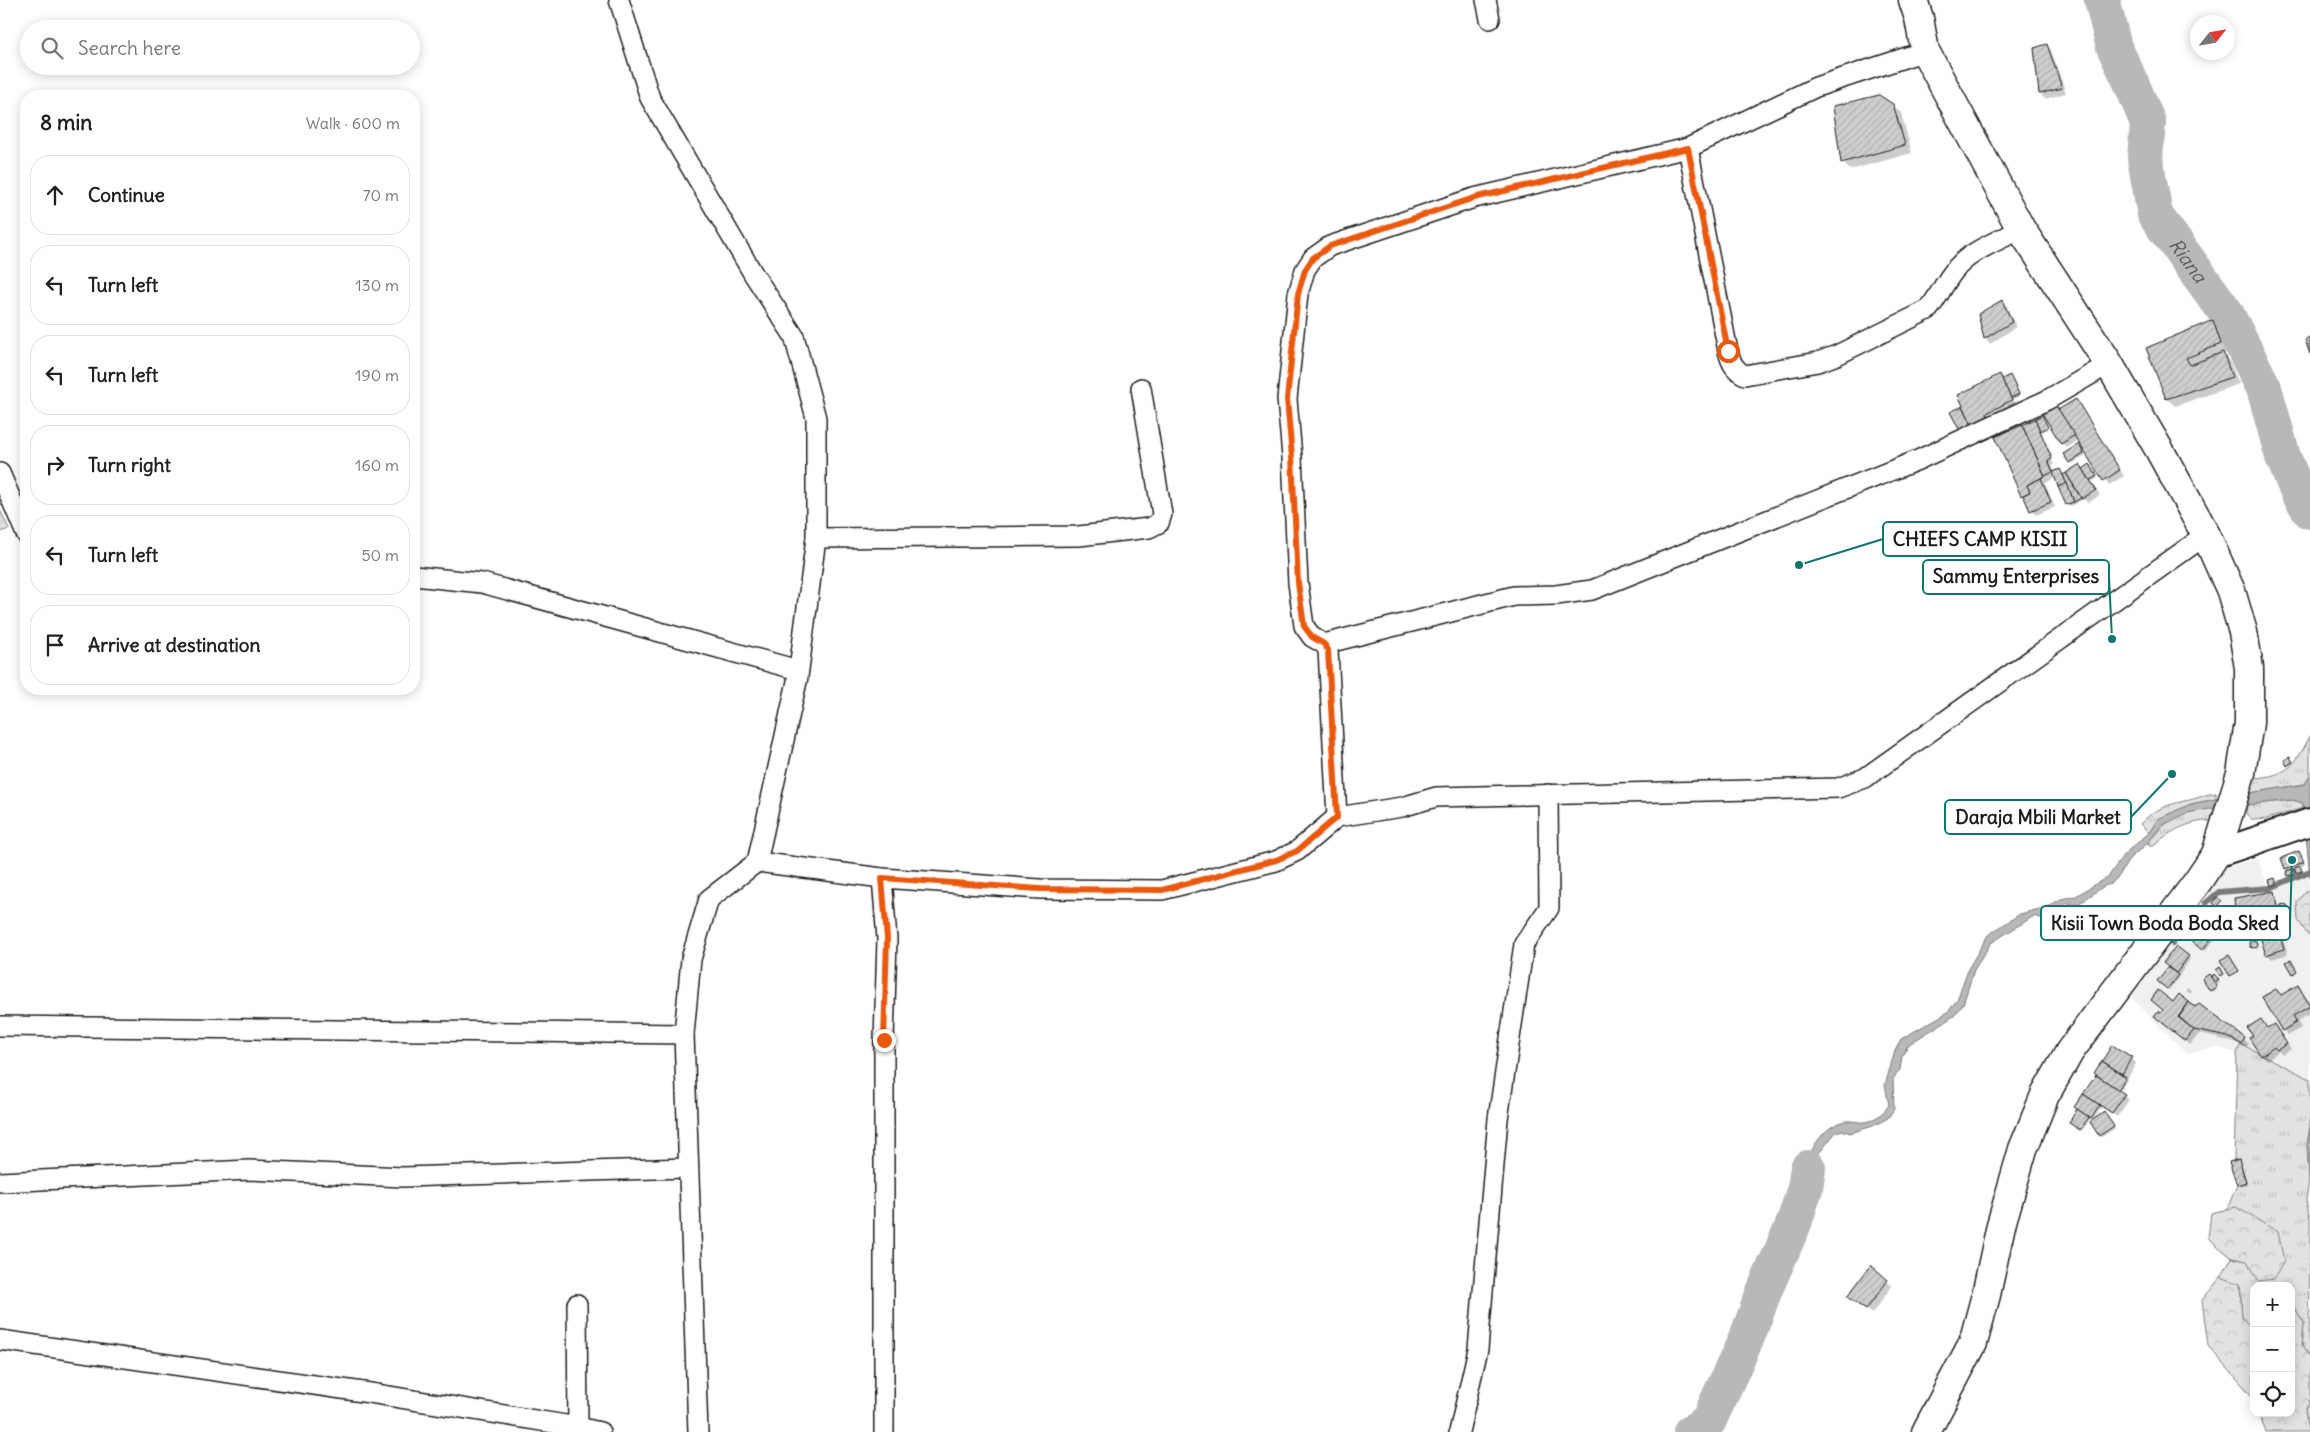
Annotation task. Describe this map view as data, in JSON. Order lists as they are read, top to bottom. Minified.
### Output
{"water":["Riana"],"places":["CHIEFS CAMP KISII","Sammy Enterprises","Daraja Mbili Market","Kisii Town Boda Boda Sked"],"north":"top right","page":{"search":"Search here","heading":["8 min","Walk · 600 m"],"list":[["Continue","70 m"],["Turn left","130 m"],["Turn left","190 m"],["Turn right","160 m"],["Turn left","50 m"],"Arrive at destination"],"map_buttons":["+","−"]}}
